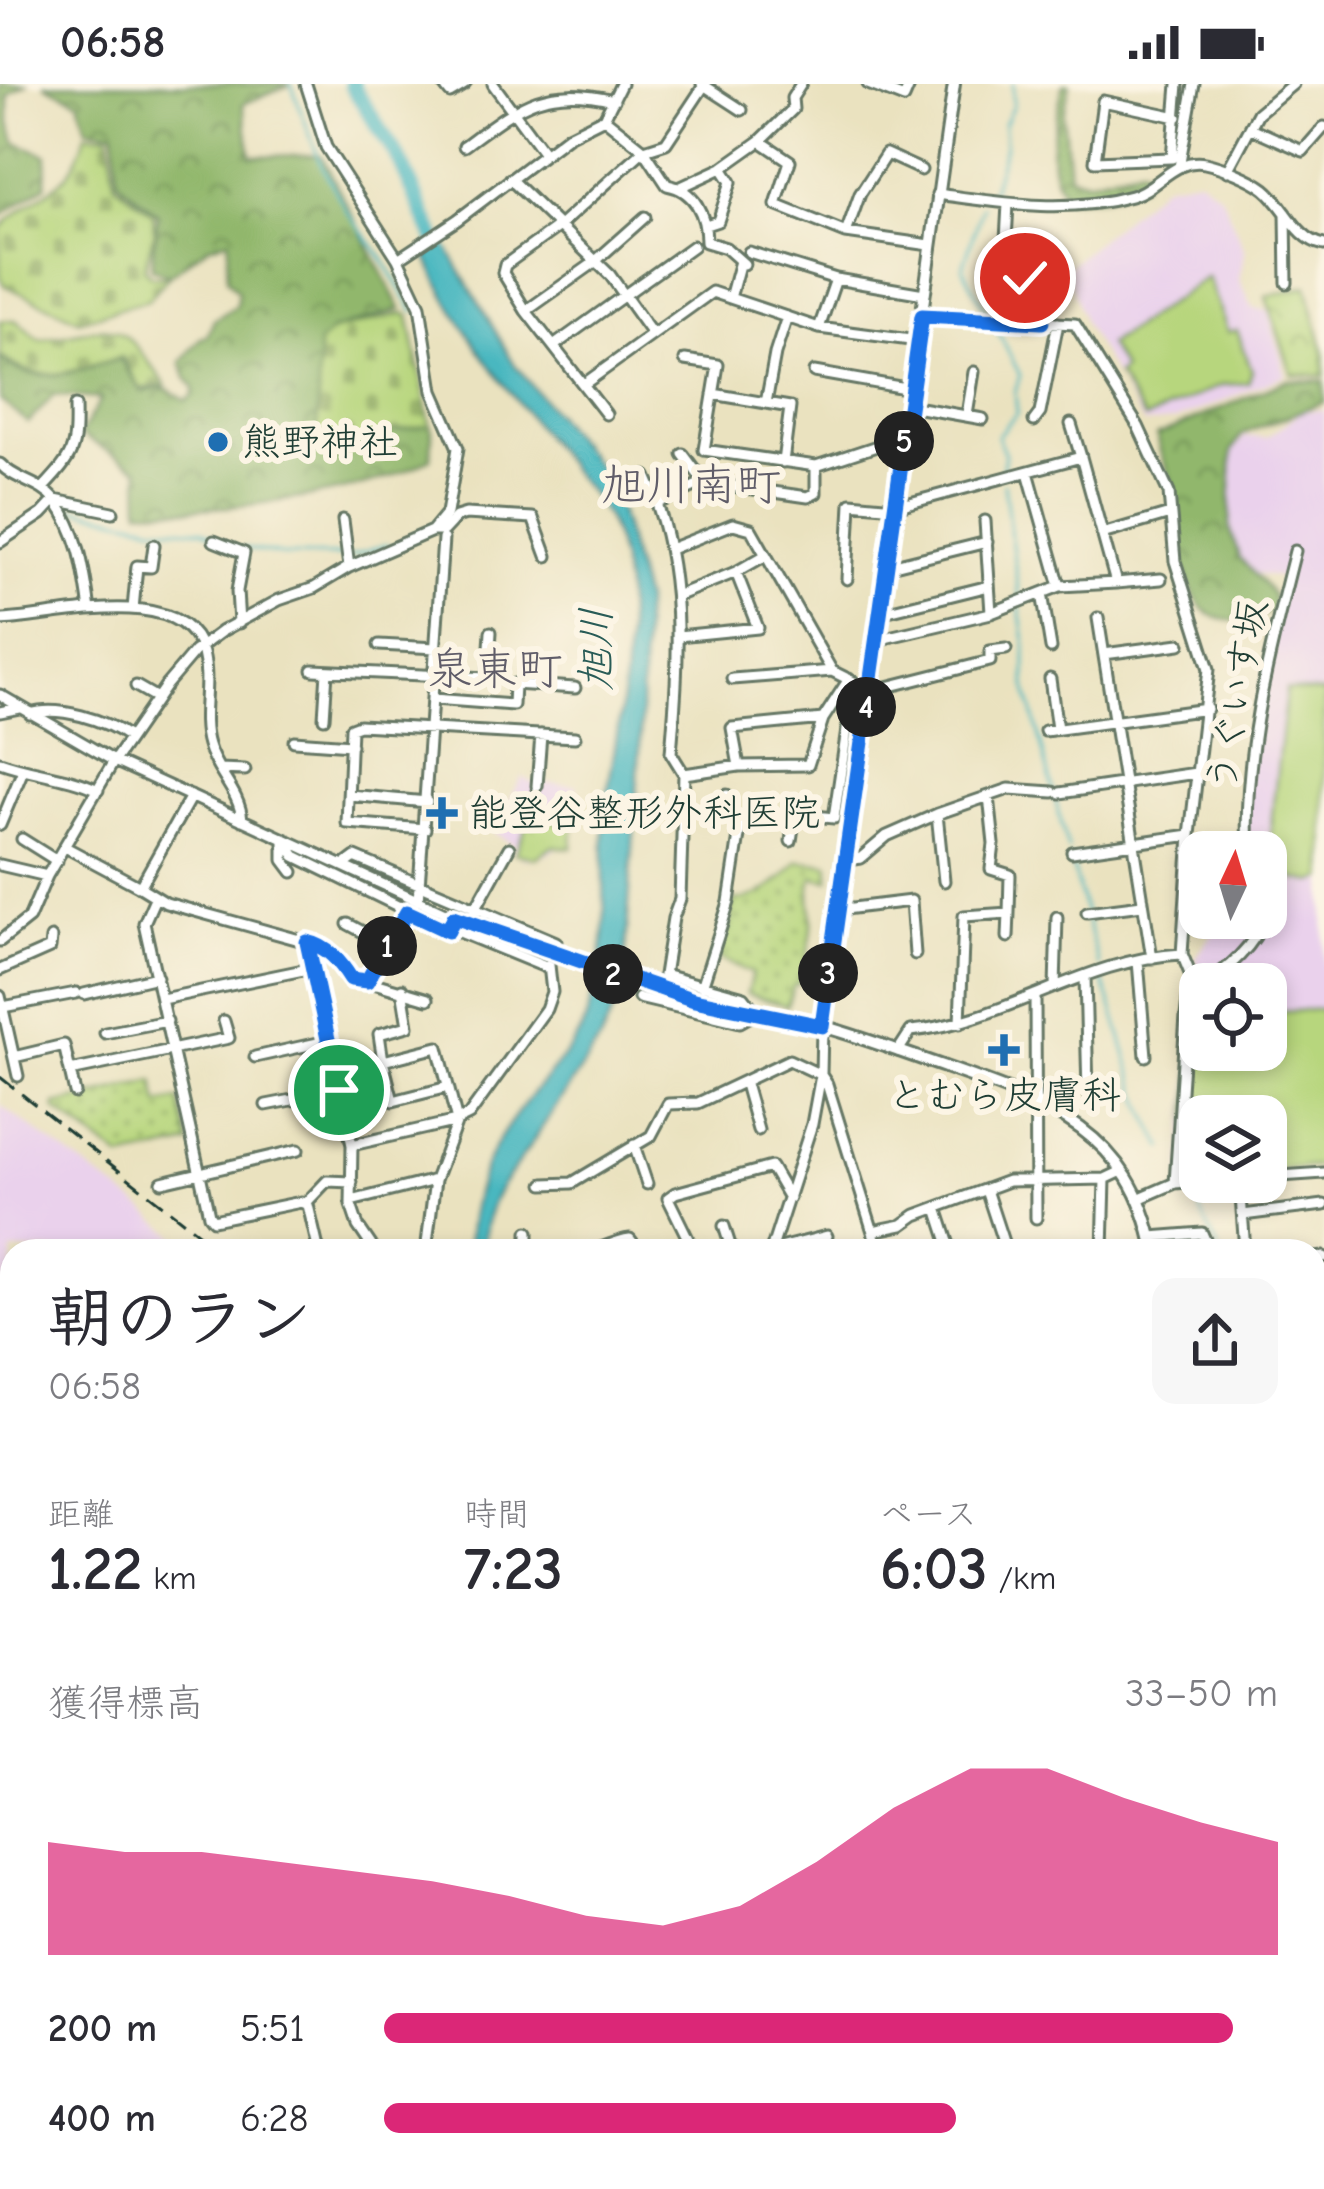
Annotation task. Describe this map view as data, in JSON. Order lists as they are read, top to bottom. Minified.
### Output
{"streets":{"street":["うぐいす坂"]},"districts":["旭川南町","泉東町"],"water":["旭川"],"places":{"other":["熊野神社"],"health":["能登谷整形外科医院","とむら皮膚科"]},"north":"top","page":{"status":"06:58","pins":["5","4","1","3","2"],"heading":["朝のラン","06:58"],"stats":[["距離","1.22 km"],["時間","7:23"],["ペース","6:03 /km"]],"chart":["獲得標高","33–50 m"],"list":[{"name":"200 m","note":"5:51"},{"name":"400 m","note":"6:28"}]}}
